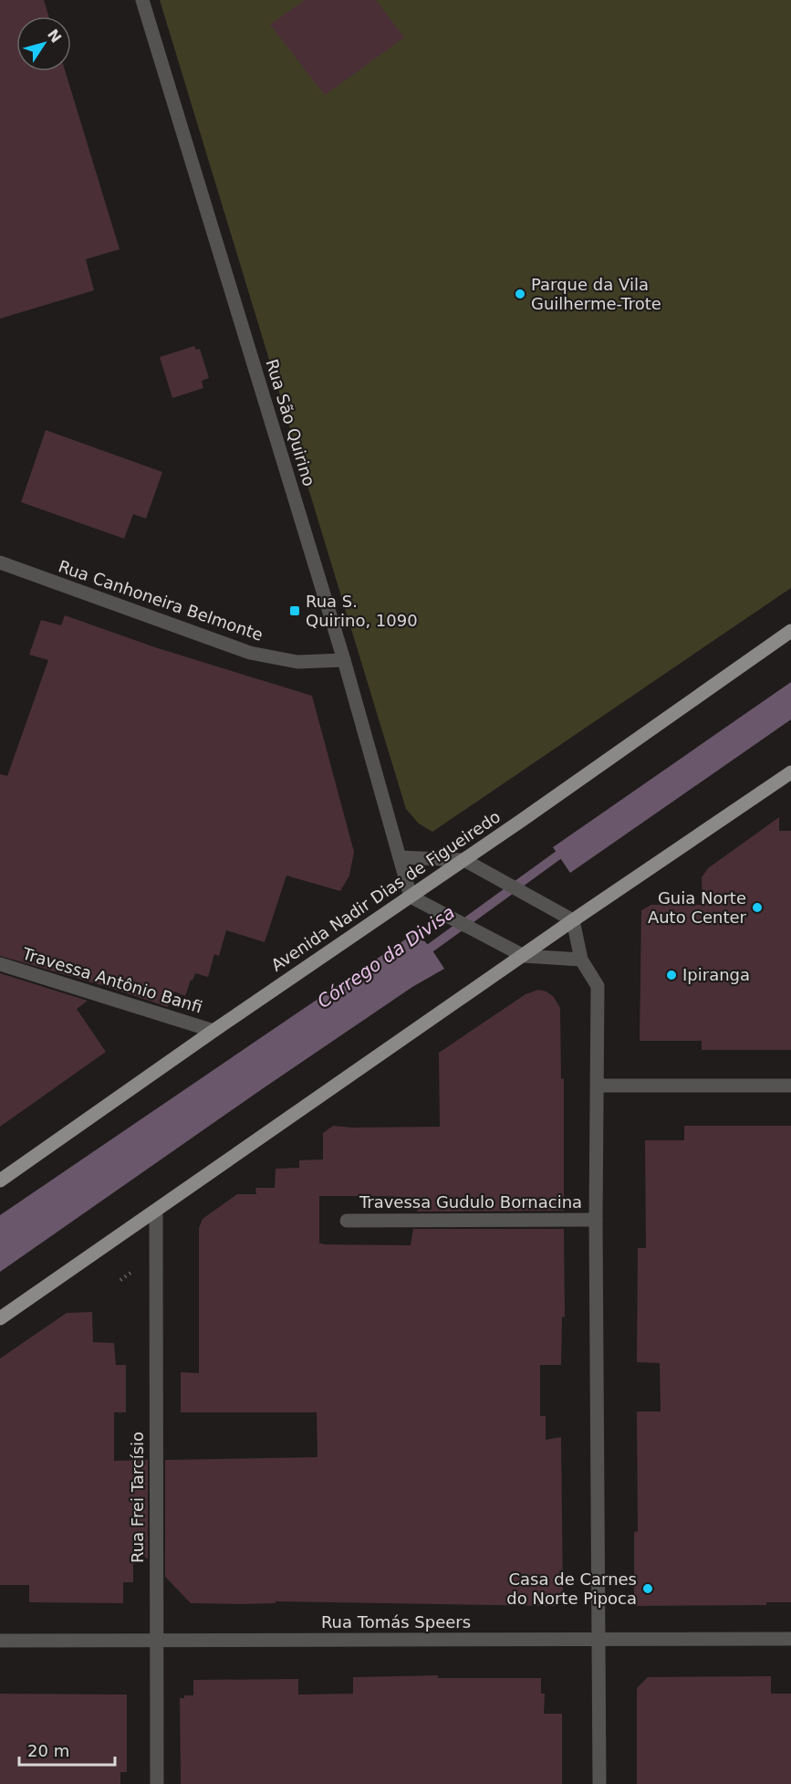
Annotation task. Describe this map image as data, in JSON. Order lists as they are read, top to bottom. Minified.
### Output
{"streets":{"main road":["Avenida Nadir Dias de Figueiredo"],"street":["Rua São Quirino","Rua Canhoneira Belmonte","Travessa Antônio Banfi","Travessa Gudulo Bornacina","Rua Frei Tarcísio","Rua Tomás Speers"]},"crossings":[["Rua São Quirino","Rua Canhoneira Belmonte"],["Rua São Quirino","Avenida Nadir Dias de Figueiredo"],["Avenida Nadir Dias de Figueiredo","Travessa Antônio Banfi"],["Rua Frei Tarcísio","Rua Tomás Speers"]],"water":["Córrego da Divisa"],"places":{"other":["Parque da Vila Guilherme-Trote","Guia Norte Auto Center","Ipiranga","Casa de Carnes do Norte Pipoca"],"transit":["Rua S. Quirino, 1090"]},"scale_bar":"20 m","north":"top right"}
